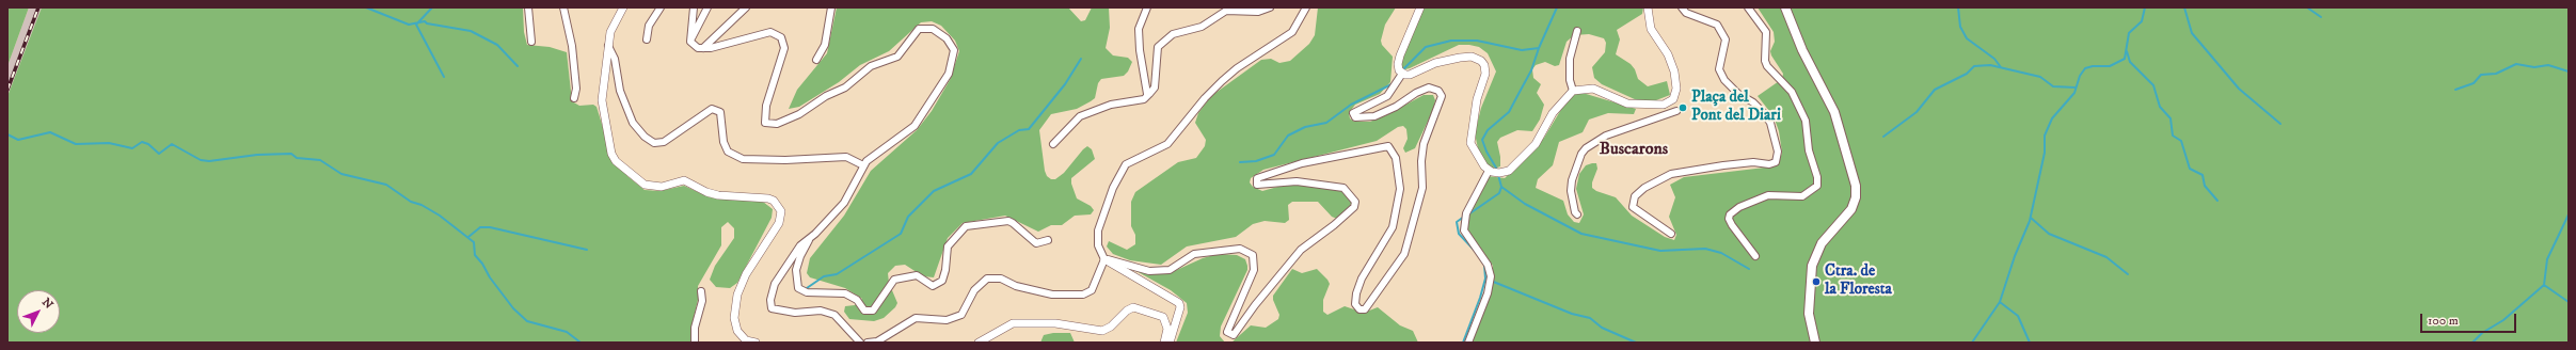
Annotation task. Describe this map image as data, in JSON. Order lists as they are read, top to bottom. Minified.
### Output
{"districts":["Buscarons"],"places":["Plaça del Pont del Diari","Ctra. de la Floresta"],"scale_bar":"100 m","north":"top right"}
